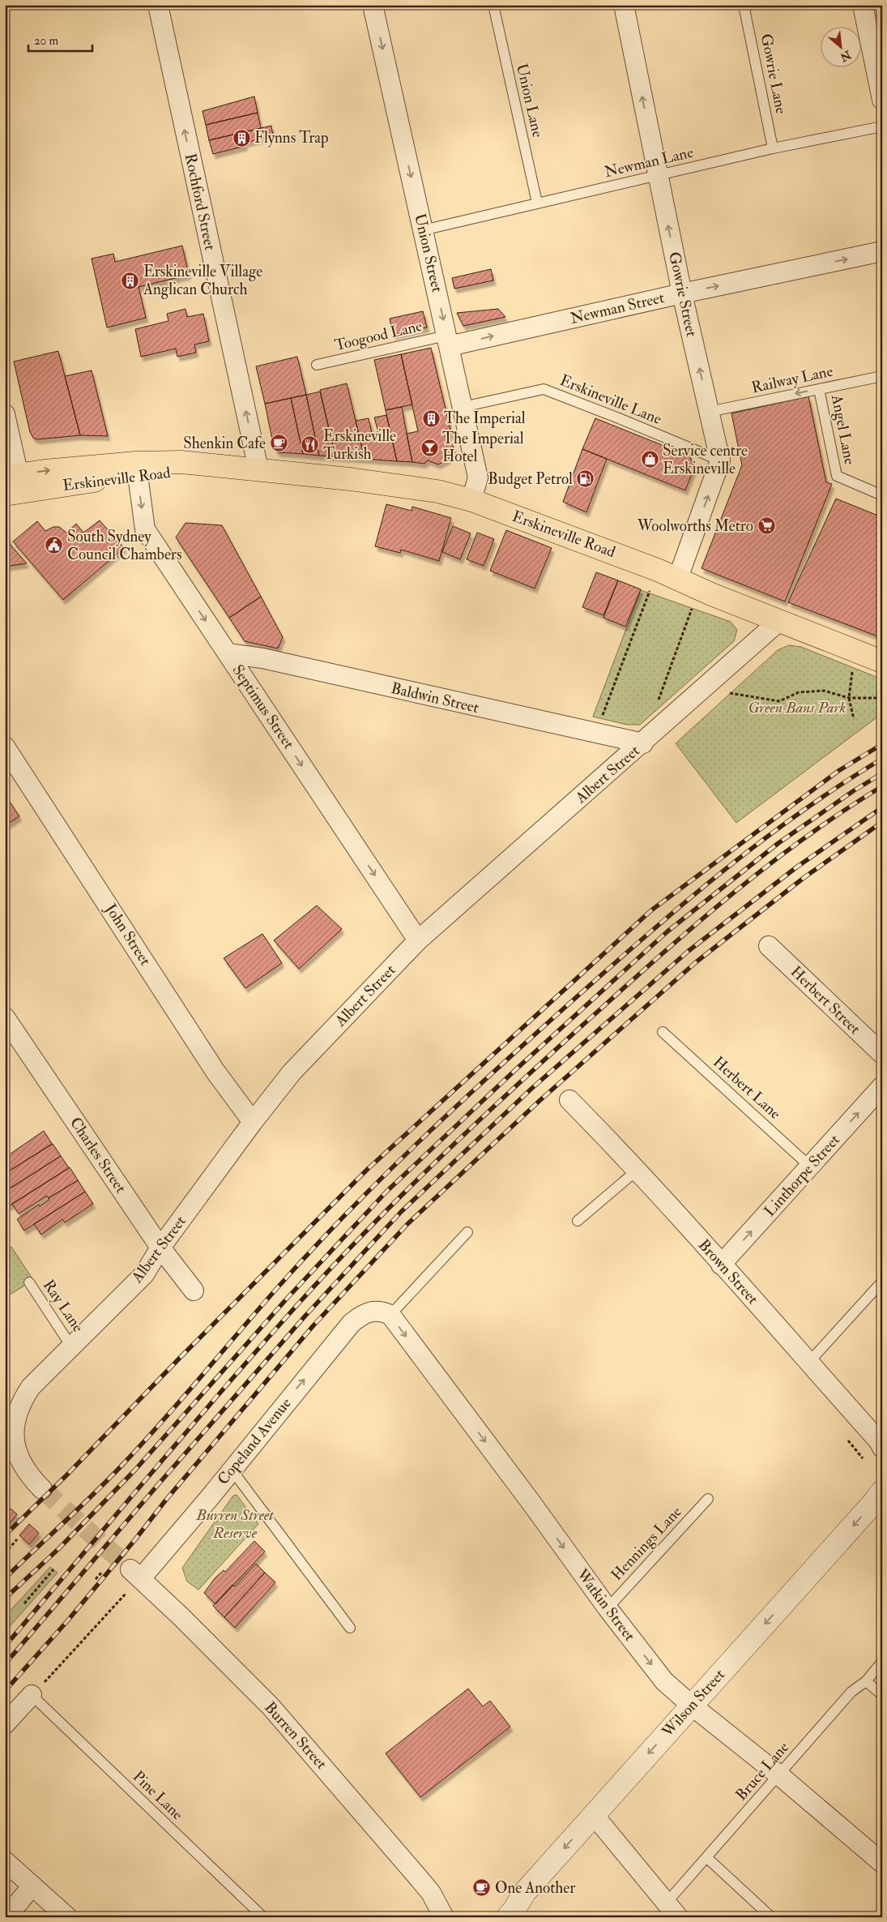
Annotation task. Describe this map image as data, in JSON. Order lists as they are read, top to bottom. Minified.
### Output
{"streets":{"main road":["Erskineville Road"],"street":["Rochford Street","Union Street","Gowrie Street","Newman Street","Baldwin Street","Septimus Street","Albert Street","John Street","Herbert Street","Charles Street","Linthorpe Street","Brown Street","Copeland Avenue","Watkin Street","Wilson Street","Burren Street"],"lane":["Gowrie Lane","Union Lane","Newman Lane","Toogood Lane","Railway Lane","Erskineville Lane","Angel Lane","Herbert Lane","Ray Lane","Hennings Lane","Bruce Lane","Pine Lane"]},"crossings":[["Gowrie Lane","Newman Lane"],["Union Lane","Newman Lane"],["Newman Lane","Union Street"],["Newman Lane","Gowrie Street"],["Rochford Street","Erskineville Road"],["Union Street","Newman Street"],["Union Street","Toogood Lane"],["Union Street","Erskineville Lane"],["Union Street","Erskineville Road"],["Gowrie Street","Newman Street"],["Gowrie Street","Railway Lane"],["Gowrie Street","Erskineville Lane"],["Newman Street","Toogood Lane"],["Railway Lane","Angel Lane"],["Erskineville Road","Septimus Street"],["Erskineville Road","Albert Street"],["Baldwin Street","Septimus Street"],["Baldwin Street","Albert Street"],["Septimus Street","Albert Street"],["Albert Street","John Street"],["Albert Street","Charles Street"],["Albert Street","Ray Lane"],["Herbert Lane","Linthorpe Street"],["Linthorpe Street","Brown Street"],["Copeland Avenue","Watkin Street"],["Copeland Avenue","Burren Street"],["Hennings Lane","Watkin Street"],["Watkin Street","Wilson Street"],["Watkin Street","Bruce Lane"]],"one_way":["Rochford Street","Union Street","Gowrie Street","Newman Street","Railway Lane","Septimus Street","Linthorpe Street","Copeland Avenue","Watkin Street","Wilson Street"],"parks":["Green Bans Park","Burren Street Reserve"],"places":{"building":["Flynns Trap","Erskineville Village Anglican Church","The Imperial"],"cafe":["Shenkin Cafe","One Another"],"restaurant":["Erskineville Turkish"],"bar":["The Imperial Hotel"],"shop":["Service centre Erskineville"],"fuel station":["Budget Petrol"],"supermarket":["Woolworths Metro"],"public building":["South Sydney Council Chambers"]},"scale_bar":"20 m","north":"bottom right"}
